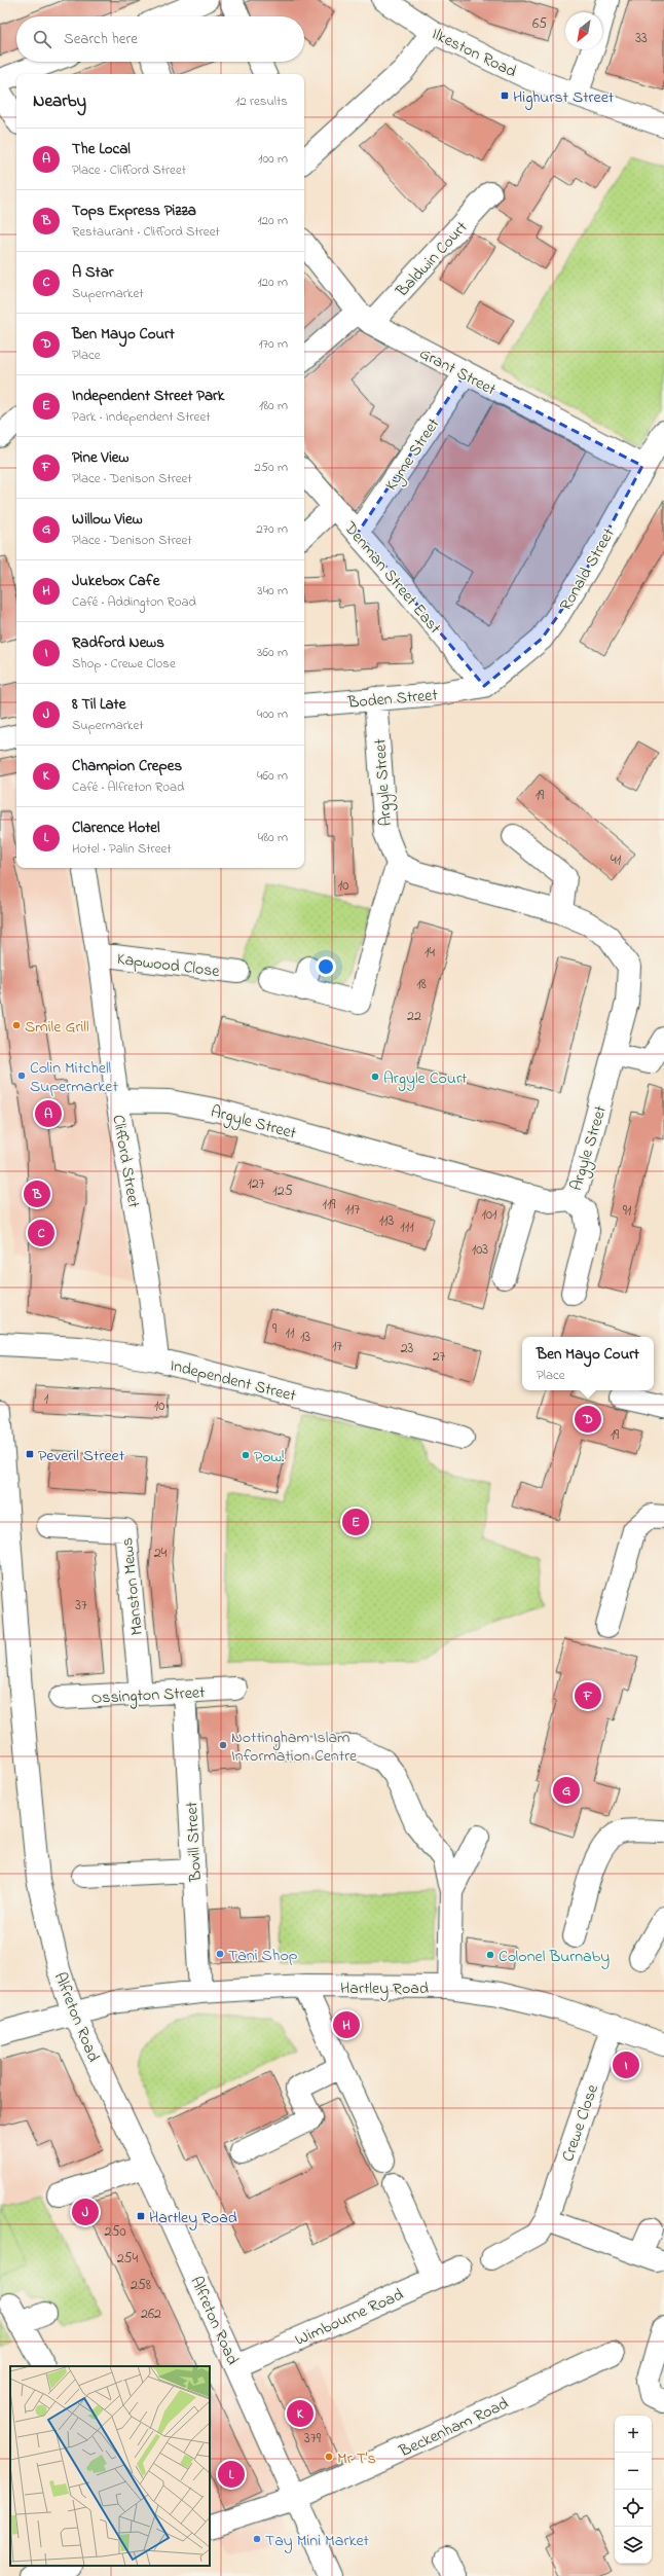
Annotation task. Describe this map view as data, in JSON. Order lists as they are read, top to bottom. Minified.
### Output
{"streets":{"street":["Ilkeston Road","Baldwin Court","Grant Street","Kyme Street","Ronald Street","Denman Street East","Boden Street","Argyle Street","Kapwood Close","Clifford Street","Independent Street","Manston Mews","Ossington Street","Bovill Street","Hartley Road","Alfreton Road","Crewe Close","Wimbourne Road","Beckenham Road"]},"crossings":[["Baldwin Court","Grant Street"],["Grant Street","Kyme Street"],["Grant Street","Ronald Street"],["Kyme Street","Denman Street East"],["Ronald Street","Denman Street East"],["Ronald Street","Boden Street"],["Denman Street East","Boden Street"],["Boden Street","Argyle Street"],["Argyle Street","Clifford Street"],["Kapwood Close","Clifford Street"],["Clifford Street","Independent Street"],["Manston Mews","Ossington Street"],["Ossington Street","Bovill Street"],["Bovill Street","Hartley Road"],["Hartley Road","Alfreton Road"],["Hartley Road","Crewe Close"],["Alfreton Road","Wimbourne Road"],["Alfreton Road","Beckenham Road"]],"places":{"transit":["Highurst Street","Peveril Street","Hartley Road"],"other":["Smile Grill","Colin Mitchell Supermarket","Argyle Court","Pow!","Nottingham Islam Information Centre","Tani Shop","Colonel Burnaby","Mr T's","Tay Mini Market"]},"house_numbers":["65","33","19","41","10","14","18","22","127","125","119","117","91","101","113","111","103","9","11","13","17","23","27","1","10","19","24","37","250","254","258","262","379"],"north":"bottom left","page":{"search":"Search here","heading":["Nearby","12 results"],"list":[{"mark":"A","name":"The Local","note":"Place · Clifford Street","value":"100 m"},{"mark":"B","name":"Tops Express Pizza","note":"Restaurant · Clifford Street","value":"120 m"},{"mark":"C","name":"A Star","note":"Supermarket","value":"120 m"},{"mark":"D","name":"Ben Mayo Court","note":"Place","value":"170 m"},{"mark":"E","name":"Independent Street Park","note":"Park · Independent Street","value":"180 m"},{"mark":"F","name":"Pine View","note":"Place · Denison Street","value":"250 m"},{"mark":"G","name":"Willow View","note":"Place · Denison Street","value":"270 m"},{"mark":"H","name":"Jukebox Cafe","note":"Café · Addington Road","value":"340 m"},{"mark":"I","name":"Radford News","note":"Shop · Crewe Close","value":"360 m"},{"mark":"J","name":"8 Til Late","note":"Supermarket","value":"400 m"},{"mark":"K","name":"Champion Crepes","note":"Café · Alfreton Road","value":"460 m"},{"mark":"L","name":"Clarence Hotel","note":"Hotel · Palin Street","value":"480 m"}],"pins":["A","B","C","D","E","F","G","H","I","J","K","L"],"popup":["Ben Mayo Court","Place"],"map_buttons":["+","−"]}}
